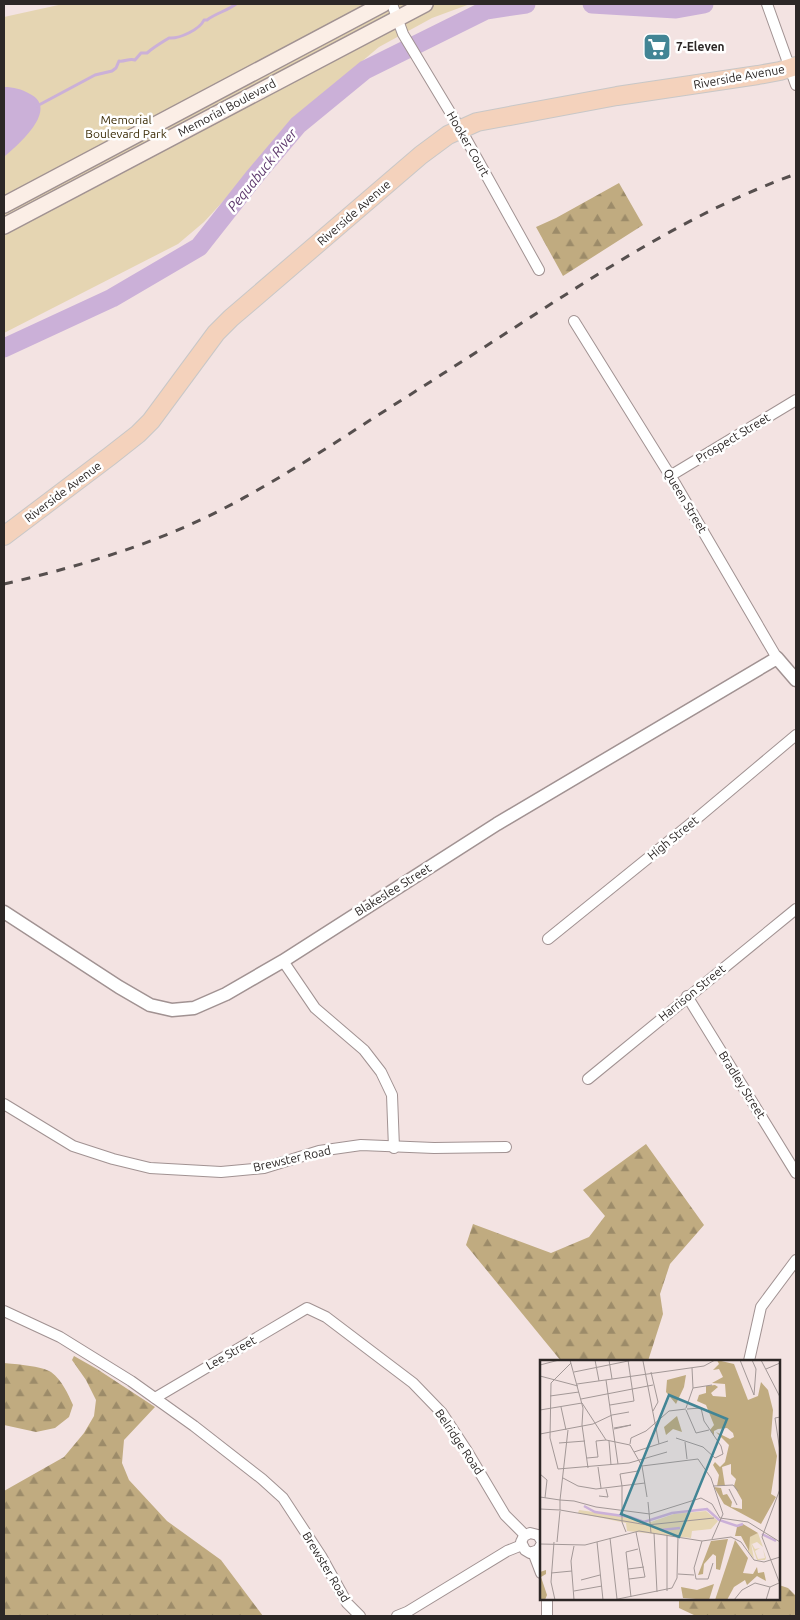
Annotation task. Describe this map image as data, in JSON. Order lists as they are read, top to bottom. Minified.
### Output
{"streets":{"highway":["Riverside Avenue"],"main road":["Memorial Boulevard"],"street":["Hooker Court","Prospect Street","Queen Street","High Street","Blakeslee Street","Harrison Street","Bradley Street","Brewster Road","Lee Street","Belridge Road"]},"crossings":[["Riverside Avenue","Hooker Court"],["Memorial Boulevard","Hooker Court"],["Prospect Street","Queen Street"],["Queen Street","Blakeslee Street"],["Harrison Street","Bradley Street"],["Brewster Road","Lee Street"],["Lee Street","Belridge Road"]],"water":["Pequabuck River"],"parks":["Memorial Boulevard Park"],"places":{"supermarket":["7-Eleven"]}}
